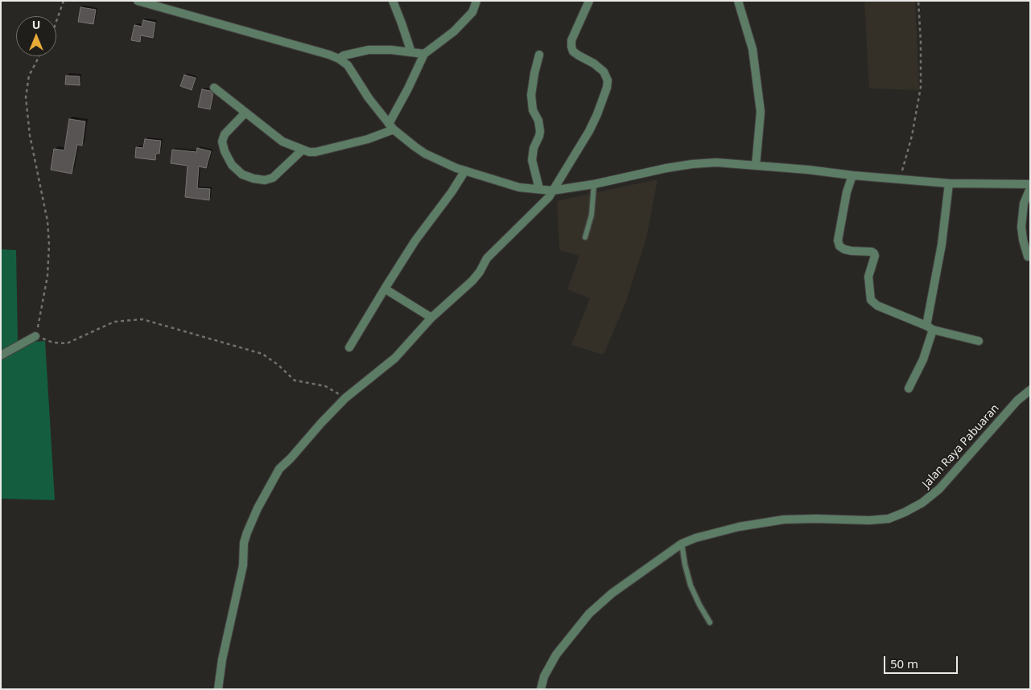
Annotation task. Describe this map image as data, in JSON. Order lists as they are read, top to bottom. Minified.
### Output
{"streets":{"street":["Jalan Raya Pabuaran"]},"scale_bar":"50 m","north":"top"}
